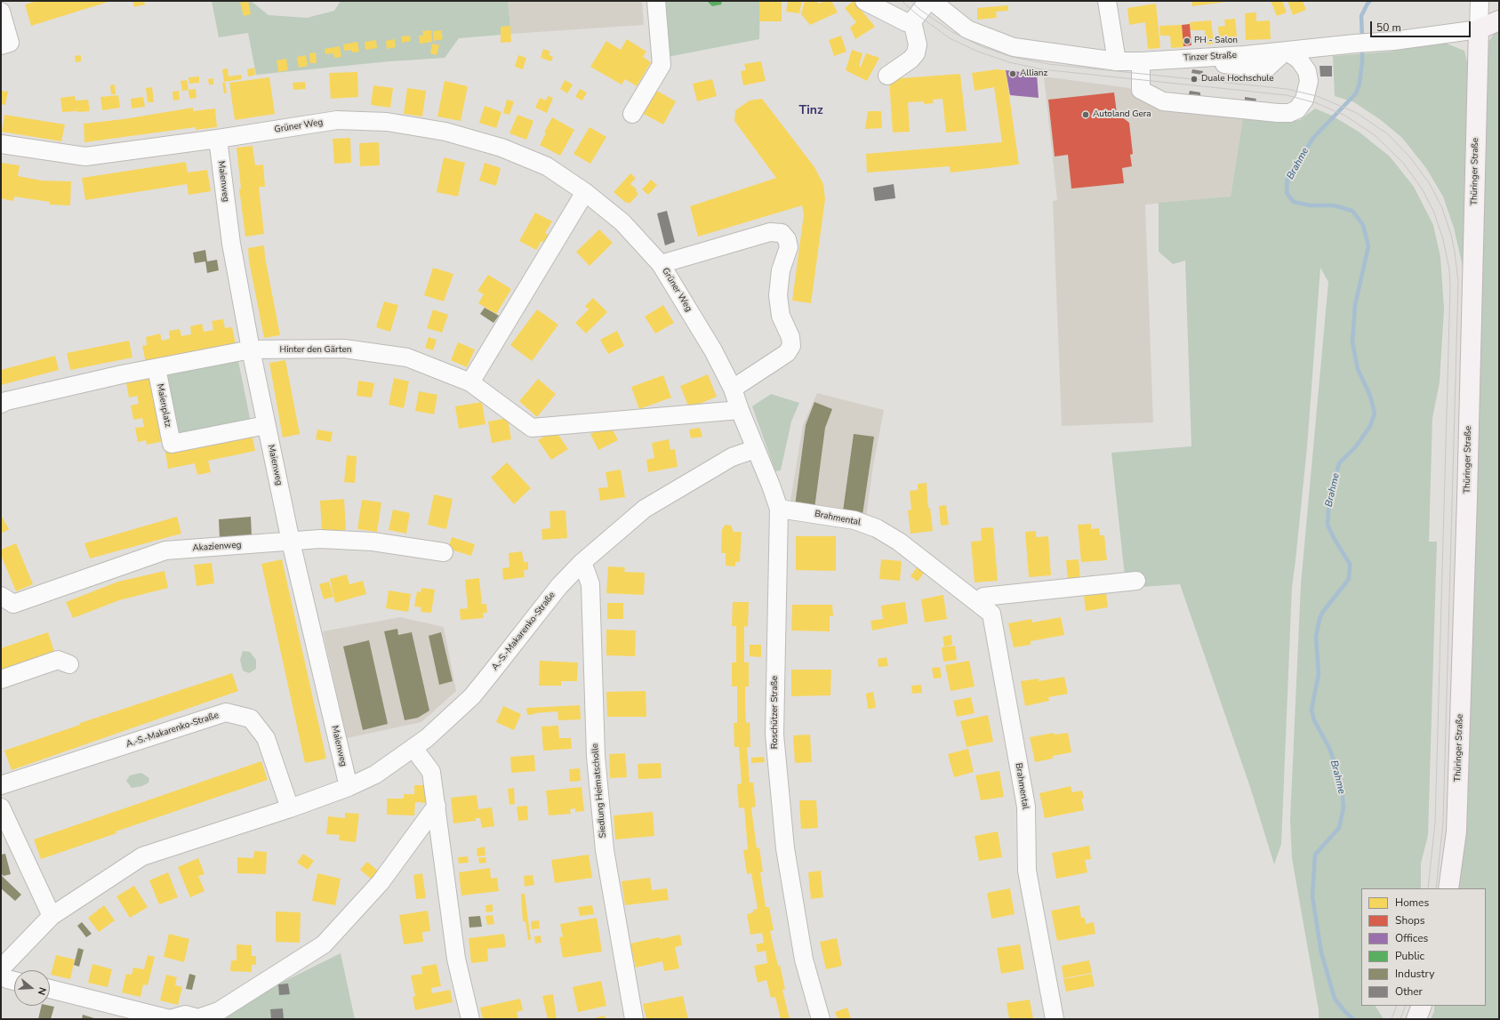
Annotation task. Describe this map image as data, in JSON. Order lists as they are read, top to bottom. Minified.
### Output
{"streets":{"main road":["Tinzer Straße","Thüringer Straße"],"street":["Grüner Weg","Maienweg","Hinter den Gärten","Maienplatz","Brahmental","Akazienweg","A.-S.-Makarenko-Straße","Roschützer Straße","Siedlung Heimatscholle"]},"crossings":[["Tinzer Straße","Thüringer Straße"],["Grüner Weg","Maienweg"],["Grüner Weg","Hinter den Gärten"],["Grüner Weg","A.-S.-Makarenko-Straße"],["Grüner Weg","Roschützer Straße"],["Maienweg","Hinter den Gärten"],["Maienweg","Maienplatz"],["Maienweg","Akazienweg"],["Maienweg","A.-S.-Makarenko-Straße"],["Brahmental","Roschützer Straße"],["A.-S.-Makarenko-Straße","Roschützer Straße"],["A.-S.-Makarenko-Straße","Siedlung Heimatscholle"]],"districts":["Tinz"],"water":["Brahme"],"places":["PH - Salon","Allianz","Duale Hochschule","Autoland Gera"],"legend":["Homes","Shops","Offices","Public","Industry","Other"],"scale_bar":"50 m","north":"right"}
